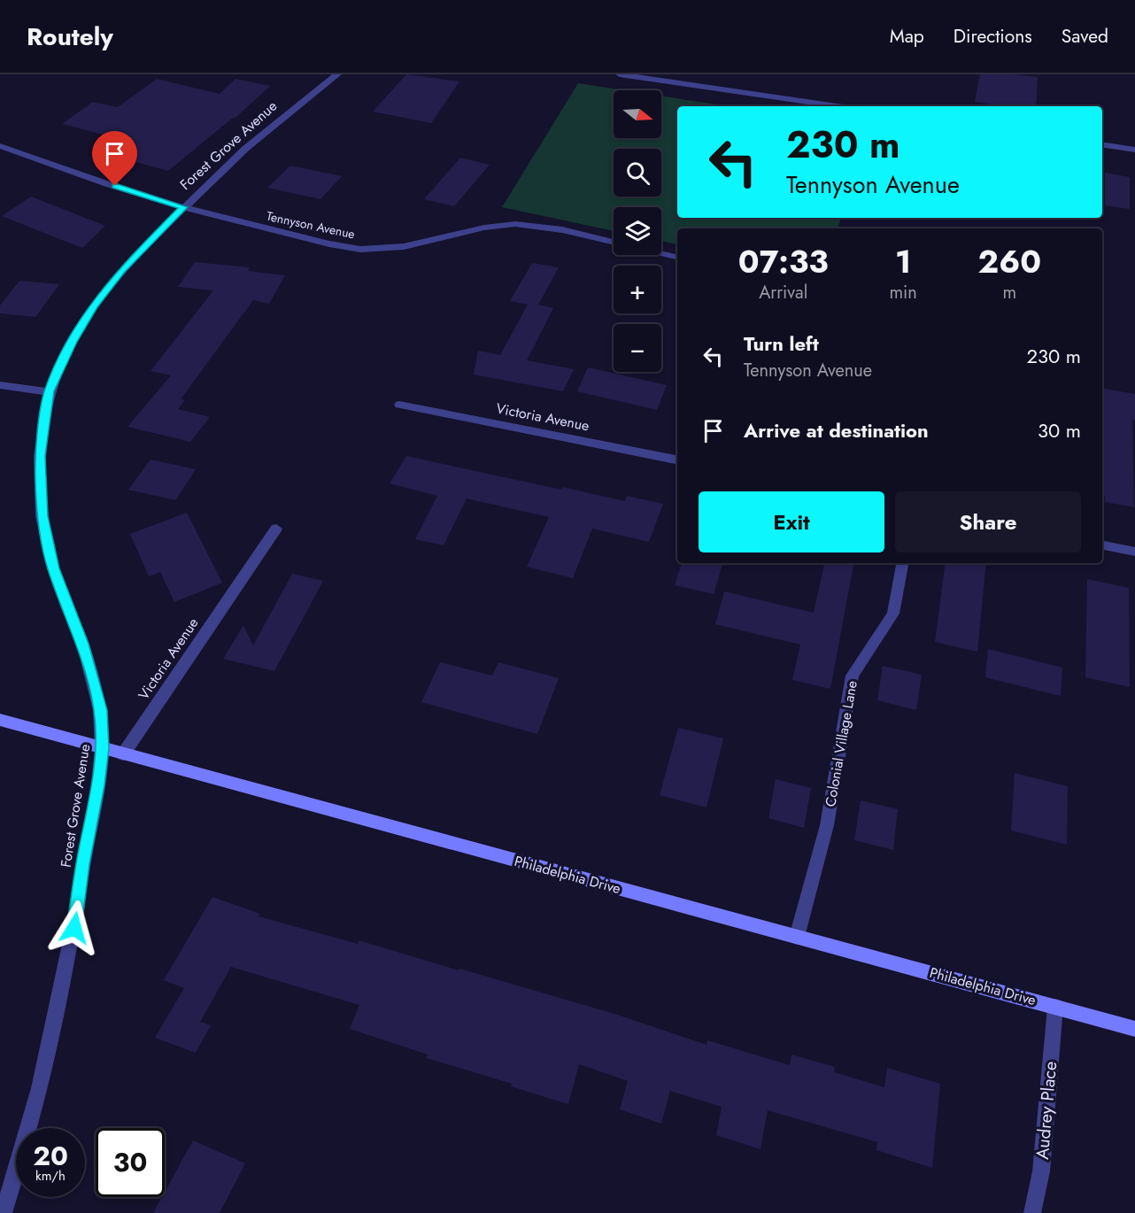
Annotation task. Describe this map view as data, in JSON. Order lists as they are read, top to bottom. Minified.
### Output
{"streets":{"main road":["Philadelphia Drive"],"street":["Forest Grove Avenue","Tennyson Avenue","Victoria Avenue","Colonial Village Lane","Audrey Place"]},"crossings":[["Forest Grove Avenue","Tennyson Avenue"],["Forest Grove Avenue","Philadelphia Drive"],["Victoria Avenue","Philadelphia Drive"],["Colonial Village Lane","Philadelphia Drive"],["Philadelphia Drive","Audrey Place"]],"north":"right","page":{"header":"Routely","nav":["Map","Directions","Saved"],"map_buttons":["+","−"],"turn":["230 m","Tennyson Avenue"],"eta":["07:33","Arrival","1","min","260","m"],"list":[{"name":"Turn left","note":"Tennyson Avenue","value":"230 m"},{"name":"Arrive at destination","value":"30 m"}],"buttons":["Exit","Share"],"speed":"20 km/h","limit":"30"}}
